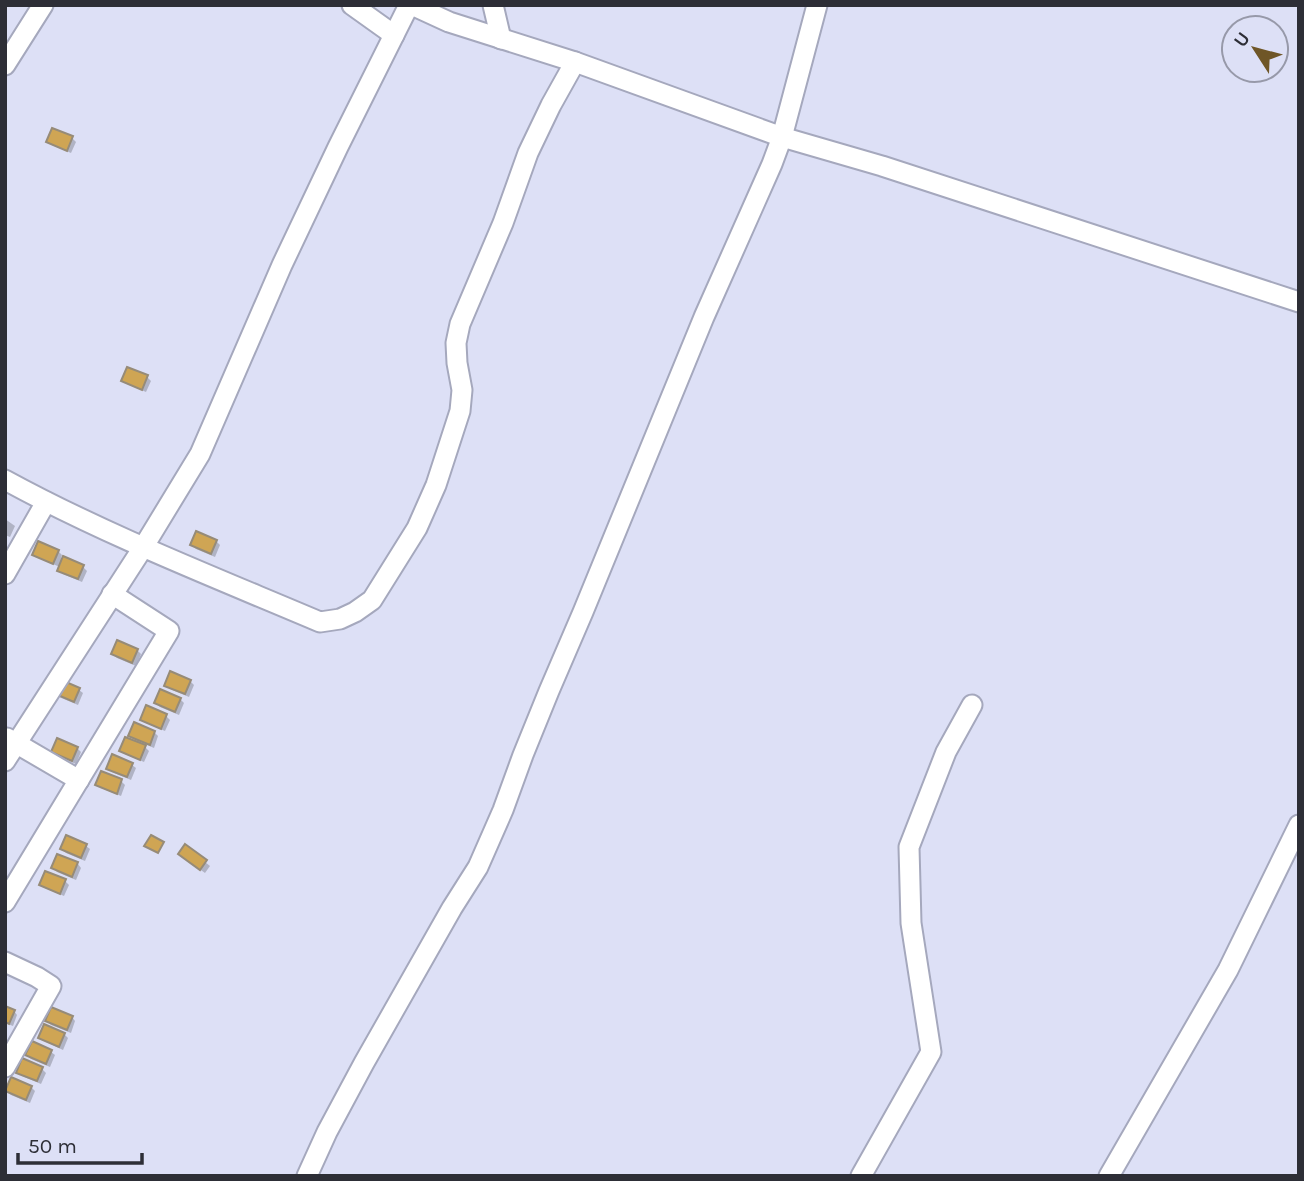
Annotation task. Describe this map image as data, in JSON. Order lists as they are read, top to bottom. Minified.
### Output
{"scale_bar":"50 m","north":"top left"}
